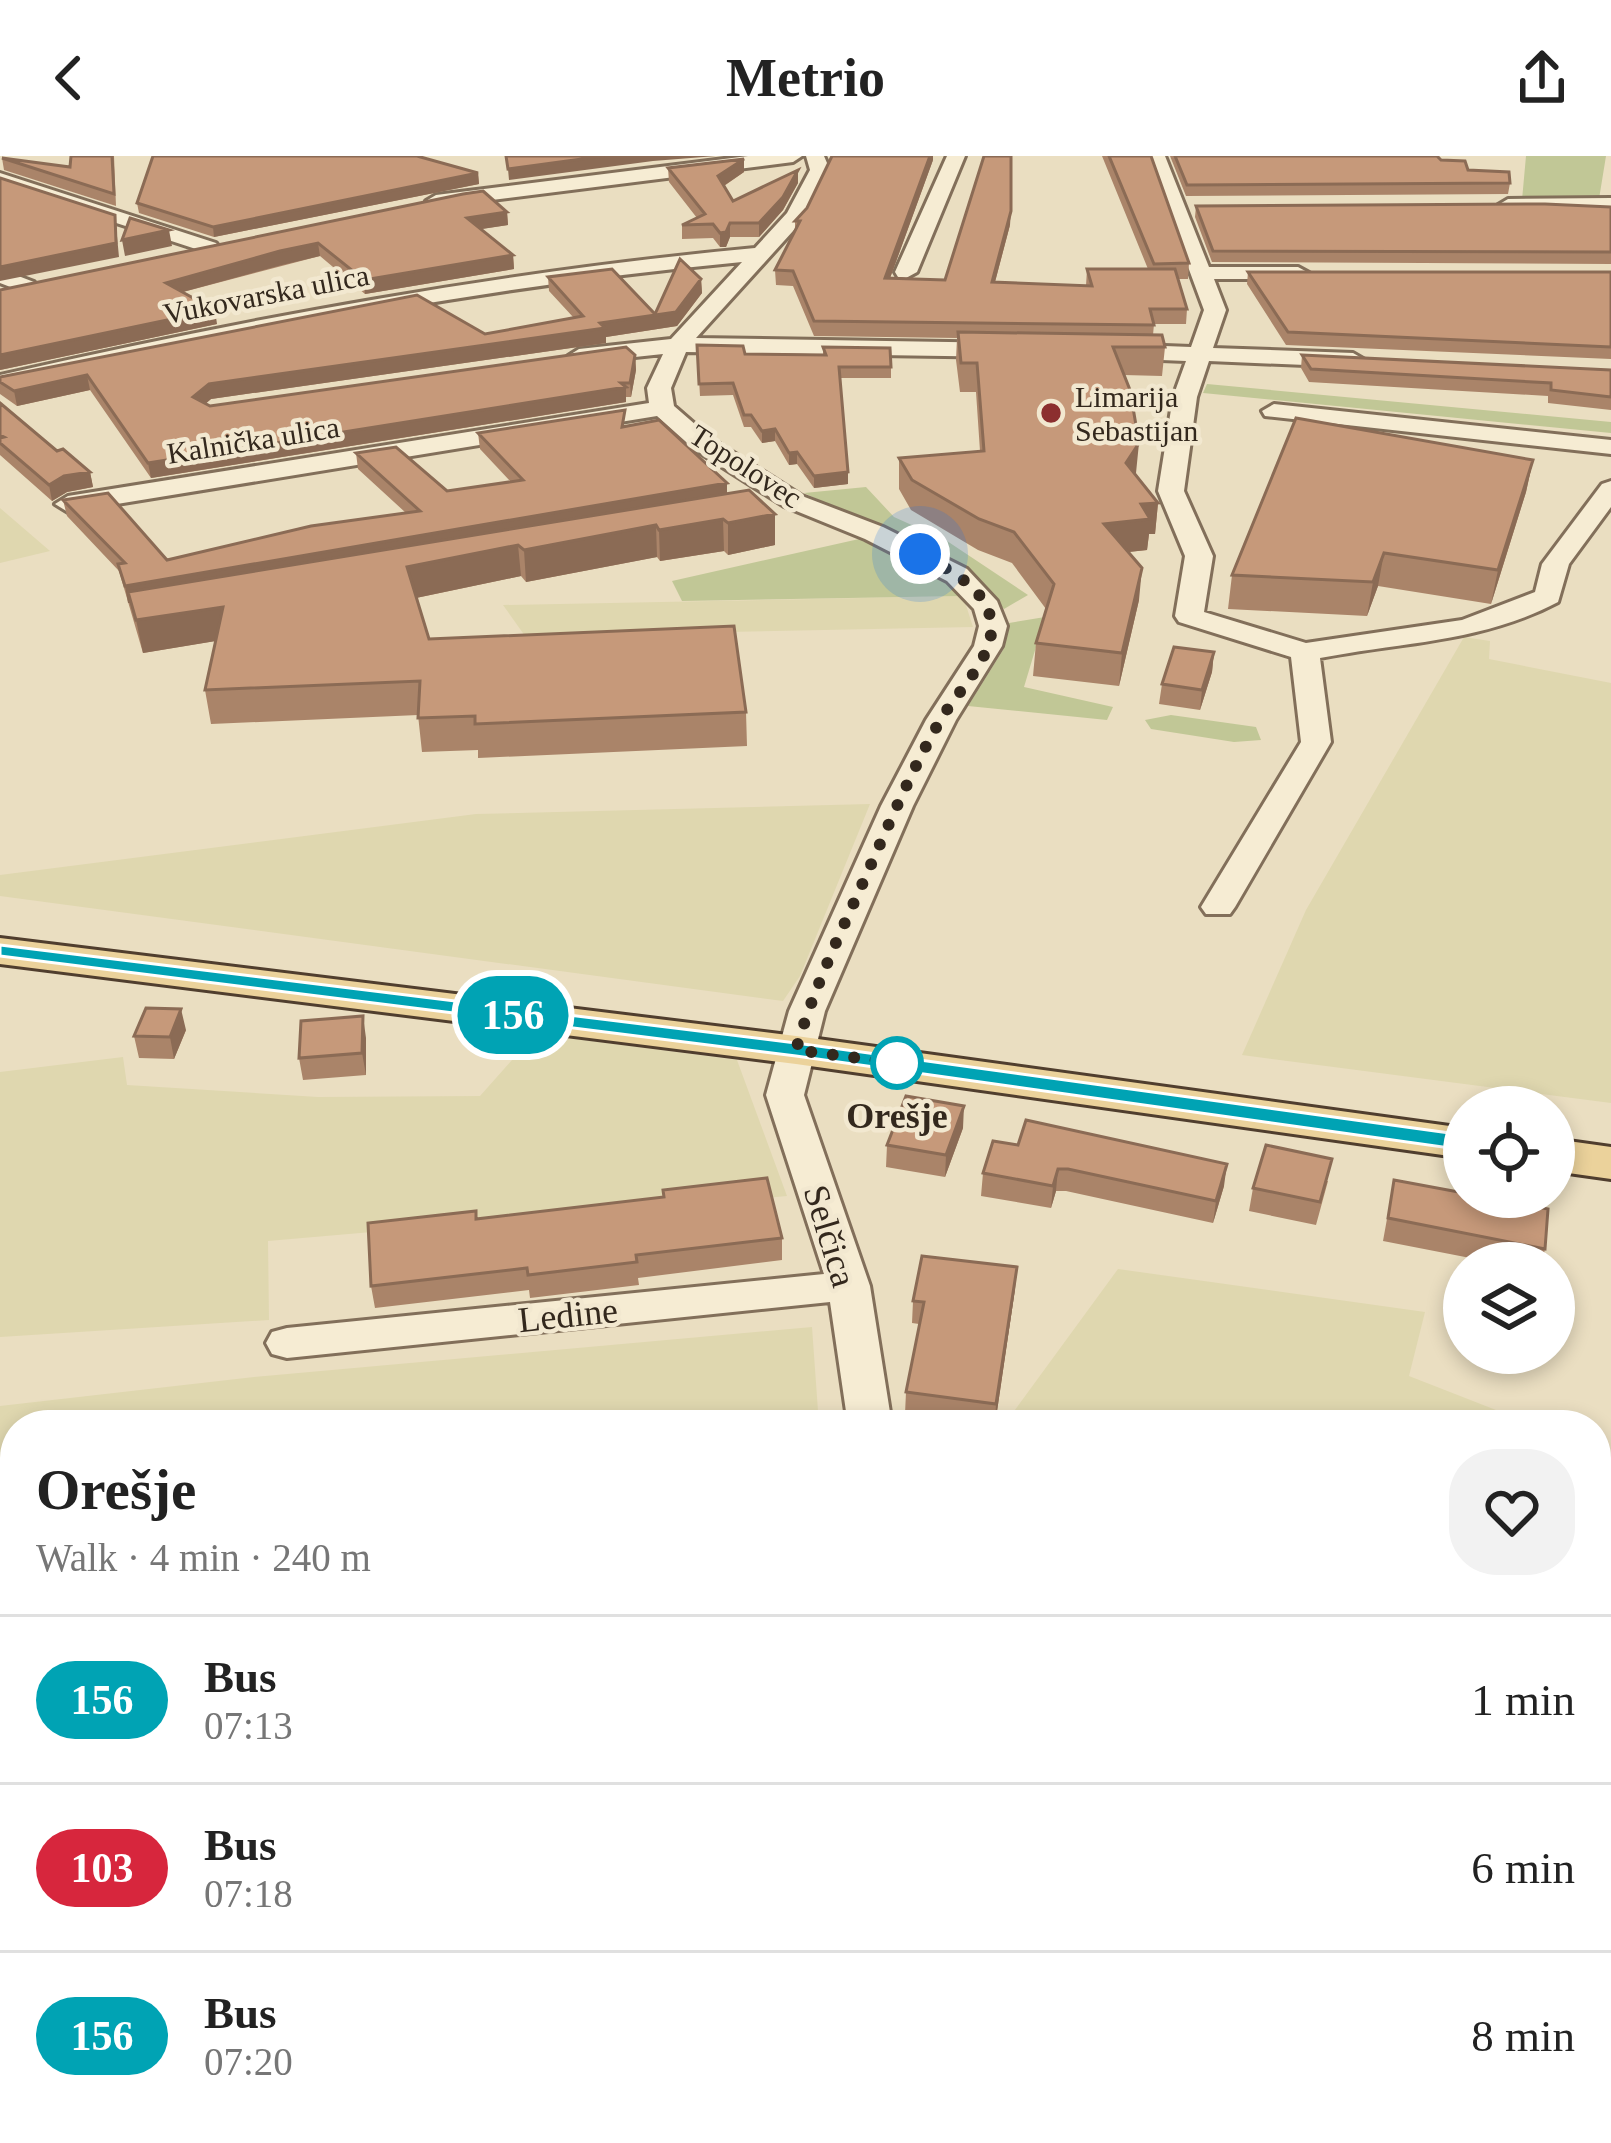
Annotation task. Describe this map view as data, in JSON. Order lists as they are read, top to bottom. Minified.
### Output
{"streets":{"street":["Vukovarska ulica","Kalnička ulica","Topolovec","Selčica","Ledine"]},"crossings":[["Vukovarska ulica","Topolovec"],["Kalnička ulica","Topolovec"],["Topolovec","Selčica"],["Selčica","Ledine"]],"places":["Limarija Sebastijan","Orešje"],"lines":["bus line 156"],"page":{"header":"Metrio","on_map":"156","heading":["Orešje","Walk · 4 min · 240 m"],"list":[{"mark":"156","name":"Bus","note":"07:13","value":"1 min"},{"mark":"103","name":"Bus","note":"07:18","value":"6 min"},{"mark":"156","name":"Bus","note":"07:20","value":"8 min"}]}}
